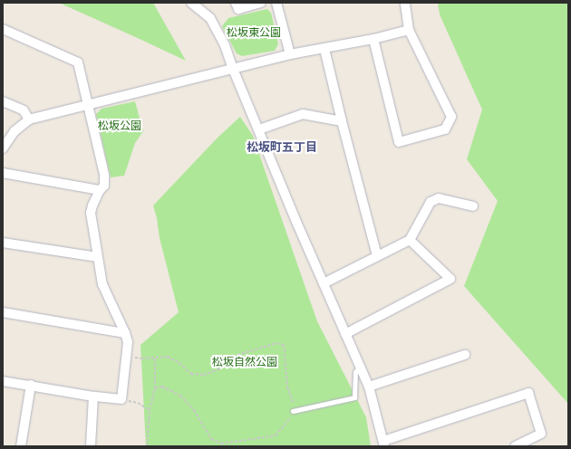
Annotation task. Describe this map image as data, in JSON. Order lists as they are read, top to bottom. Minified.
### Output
{"districts":["松坂町五丁目"],"parks":["松坂東公園","松坂公園","松坂自然公園"]}
